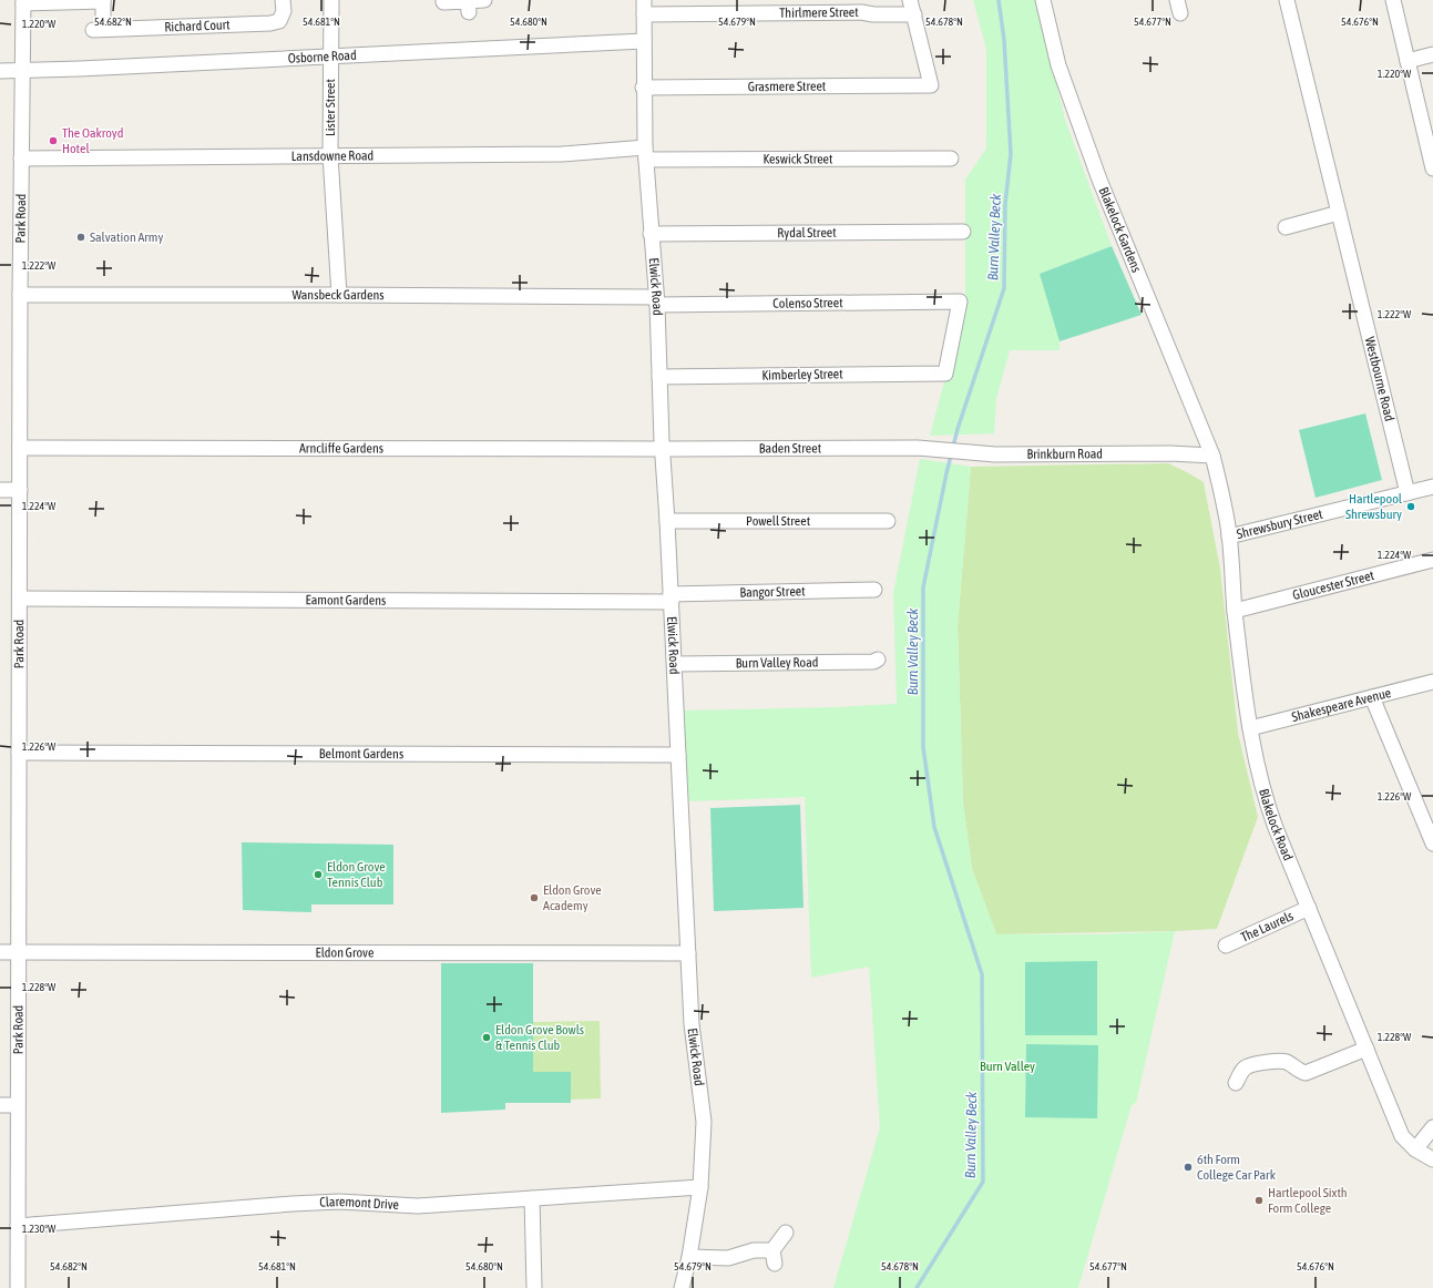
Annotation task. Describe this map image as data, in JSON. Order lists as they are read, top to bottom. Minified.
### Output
{"streets":{"street":["Thirlmere Street","Richard Court","Osborne Road","Grasmere Street","Lister Street","Lansdowne Road","Keswick Street","Park Road","Blakelock Gardens","Rydal Street","Elwick Road","Wansbeck Gardens","Colenso Street","Kimberley Street","Westbourne Road","Arncliffe Gardens","Baden Street","Brinkburn Road","Powell Street","Shrewsbury Street","Gloucester Street","Bangor Street","Eamont Gardens","Burn Valley Road","Shakespeare Avenue","Belmont Gardens","Blakelock Road","The Laurels","Eldon Grove","Claremont Drive"]},"crossings":[["Thirlmere Street","Grasmere Street"],["Thirlmere Street","Elwick Road"],["Osborne Road","Lister Street"],["Osborne Road","Park Road"],["Osborne Road","Elwick Road"],["Grasmere Street","Elwick Road"],["Lister Street","Lansdowne Road"],["Lister Street","Wansbeck Gardens"],["Lansdowne Road","Keswick Street"],["Lansdowne Road","Park Road"],["Lansdowne Road","Elwick Road"],["Keswick Street","Elwick Road"],["Park Road","Wansbeck Gardens"],["Park Road","Arncliffe Gardens"],["Park Road","Eamont Gardens"],["Park Road","Belmont Gardens"],["Park Road","Eldon Grove"],["Park Road","Claremont Drive"],["Blakelock Gardens","Brinkburn Road"],["Blakelock Gardens","Blakelock Road"],["Rydal Street","Elwick Road"],["Elwick Road","Wansbeck Gardens"],["Elwick Road","Colenso Street"],["Elwick Road","Kimberley Street"],["Elwick Road","Arncliffe Gardens"],["Elwick Road","Baden Street"],["Elwick Road","Powell Street"],["Elwick Road","Bangor Street"],["Elwick Road","Eamont Gardens"],["Elwick Road","Burn Valley Road"],["Elwick Road","Belmont Gardens"],["Elwick Road","Eldon Grove"],["Elwick Road","Claremont Drive"],["Wansbeck Gardens","Colenso Street"],["Colenso Street","Kimberley Street"],["Westbourne Road","Shrewsbury Street"],["Arncliffe Gardens","Baden Street"],["Baden Street","Brinkburn Road"],["Brinkburn Road","Blakelock Road"],["Shrewsbury Street","Blakelock Road"],["Gloucester Street","Blakelock Road"],["Bangor Street","Eamont Gardens"],["Shakespeare Avenue","Blakelock Road"],["Blakelock Road","The Laurels"]],"water":["Burn Valley Beck"],"parks":["Burn Valley"],"places":["The Oakroyd Hotel","Salvation Army","Hartlepool Shrewsbury","Eldon Grove Tennis Club","Eldon Grove Academy","Eldon Grove Bowls & Tennis Club","6th Form College Car Park","Hartlepool Sixth Form College"],"coordinates":["54.682°N","54.681°N","54.680°N","54.679°N","54.678°N","54.677°N","54.676°N","1.220°W","1.222°W","1.224°W","1.226°W","1.228°W","1.230°W"]}
